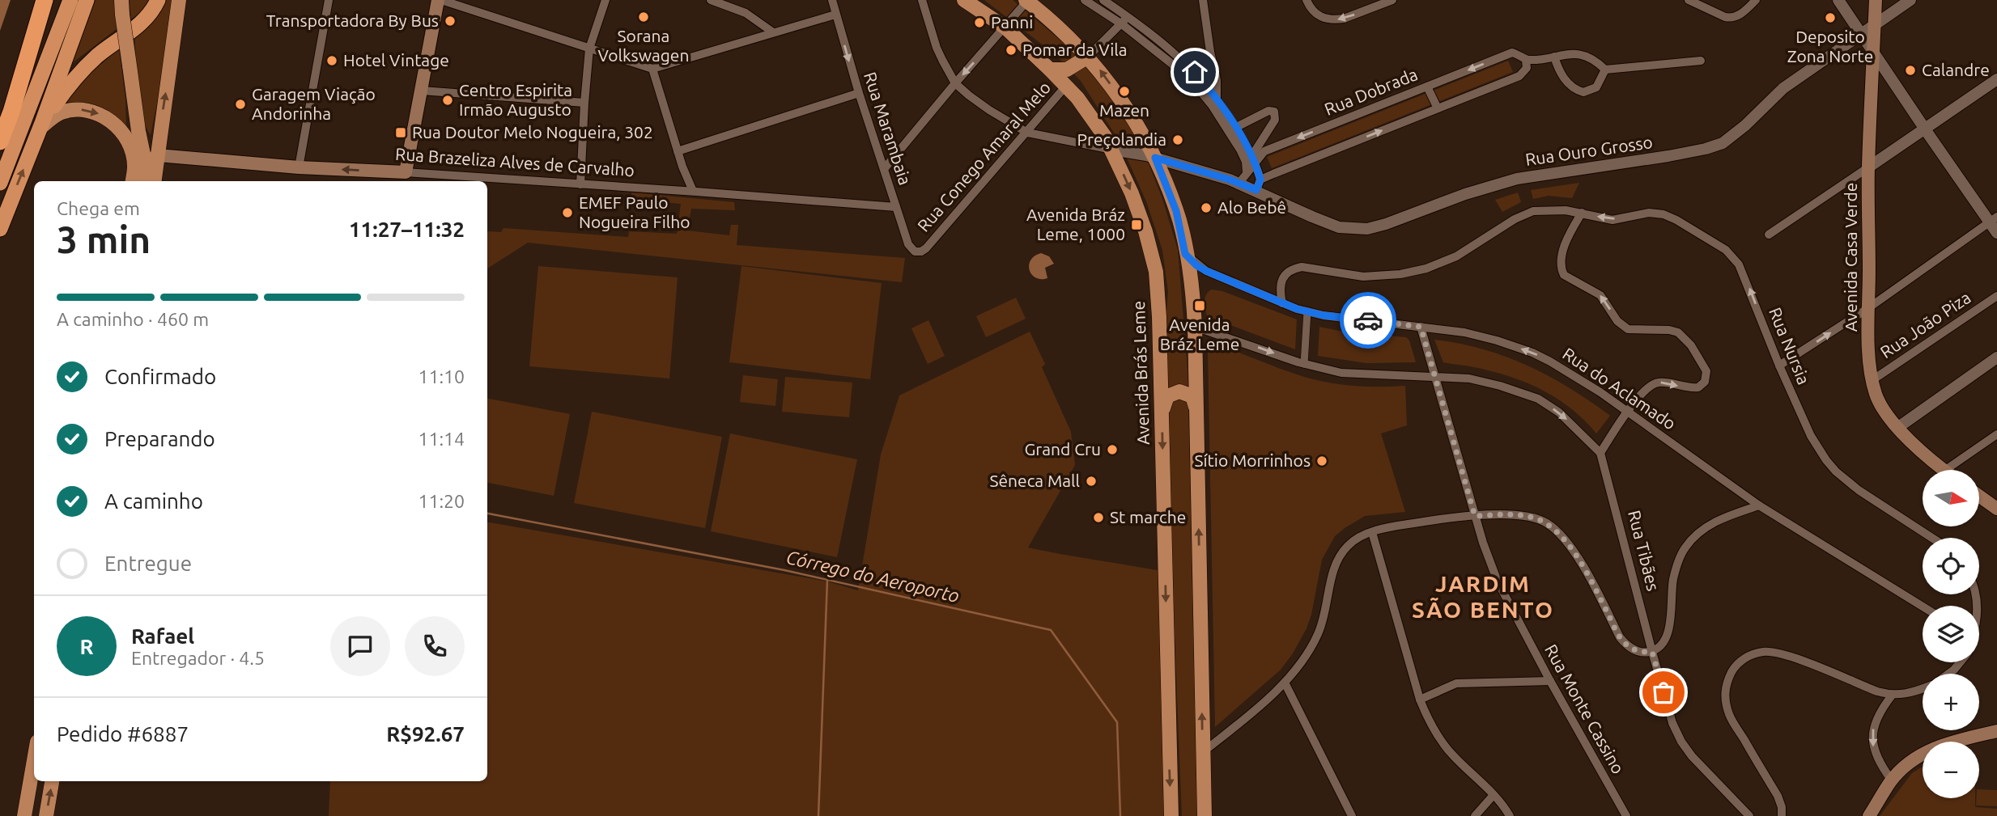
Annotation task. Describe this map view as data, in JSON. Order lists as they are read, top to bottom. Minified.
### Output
{"streets":{"main road":["Rua Brazeliza Alves de Carvalho","Avenida Casa Verde","Avenida Brás Leme"],"street":["Rua Dobrada","Rua Marambaia","Rua Ouro Grosso","Rua Conego Amaral Melo","Rua João Piza","Rua Nursia","Rua do Aclamado","Rua Tibães","Rua Monte Cassino"]},"crossings":[["Rua Dobrada","Rua Ouro Grosso"],["Rua Marambaia","Rua Conego Amaral Melo"],["Rua Marambaia","Rua Brazeliza Alves de Carvalho"],["Rua Ouro Grosso","Avenida Casa Verde"],["Rua Ouro Grosso","Avenida Brás Leme"],["Rua Conego Amaral Melo","Avenida Brás Leme"],["Avenida Casa Verde","Rua João Piza"],["Rua Nursia","Rua do Aclamado"],["Rua do Aclamado","Rua Monte Cassino"]],"districts":["JARDIM SÃO BENTO"],"water":["Córrego do Aeroporto"],"places":{"other":["Sorana Volkswagen","Deposito Zona Norte","Transportadora By Bus","Panni","Pomar da Vila","Hotel Vintage","Calandre","Mazen","Centro Espirita Irmão Augusto","Garagem Viação Andorinha","Preçolandia","Alo Bebê","EMEF Paulo Nogueira Filho","Grand Cru","Sítio Morrinhos","Sêneca Mall","St marche"],"transit":["Rua Doutor Melo Nogueira, 302","Avenida Bráz Leme, 1000","Avenida Bráz Leme"]},"north":"right","page":{"heading":["3 min","Chega em","11:27–11:32"],"panel":["Rafael","Entregador · 4.5","Pedido #6887","R$92.67"],"bar":"A caminho · 460 m","list":[["Confirmado","11:10"],["Preparando","11:14"],["A caminho","11:20"],"Entregue"],"map_buttons":["+","−"],"round":"R"}}
